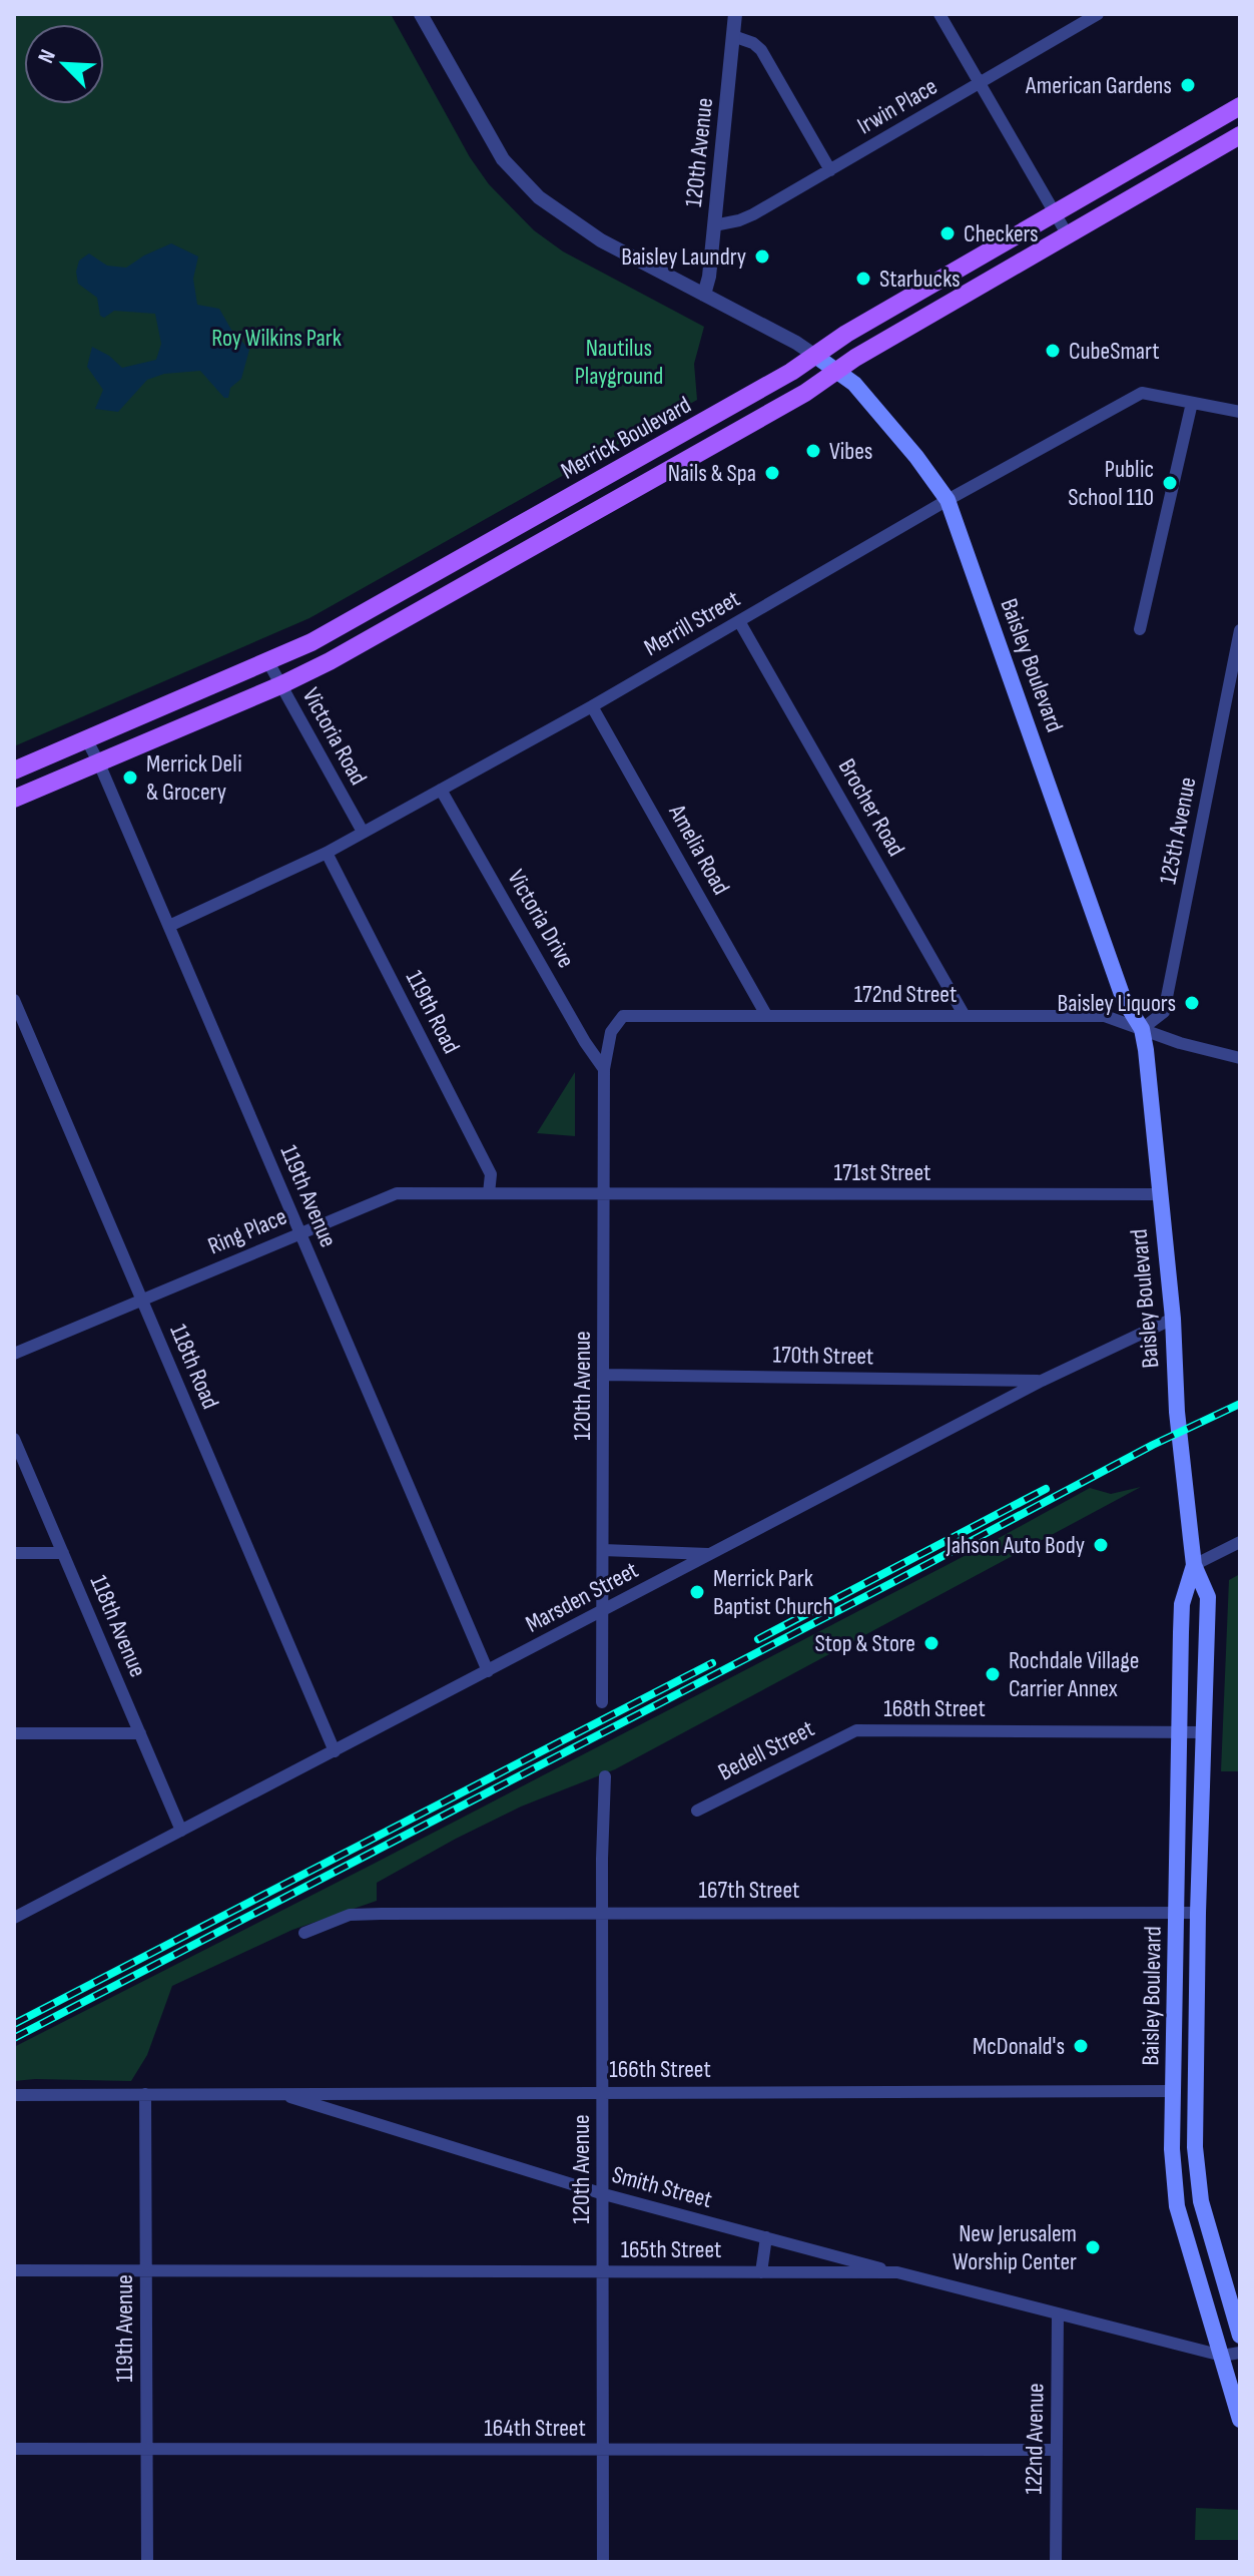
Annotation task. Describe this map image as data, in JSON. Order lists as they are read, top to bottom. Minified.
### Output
{"streets":{"main road":["Merrick Boulevard","Baisley Boulevard"],"street":["Irwin Place","120th Avenue","Merrill Street","Victoria Road","Brocher Road","125th Avenue","Amelia Road","Victoria Drive","172nd Street","119th Road","171st Street","119th Avenue","Ring Place","170th Street","118th Road","Marsden Street","118th Avenue","168th Street","Bedell Street","167th Street","166th Street","Smith Street","165th Street","164th Street","122nd Avenue"]},"crossings":[["Irwin Place","120th Avenue"],["120th Avenue","Baisley Boulevard"],["120th Avenue","Victoria Drive"],["120th Avenue","172nd Street"],["120th Avenue","171st Street"],["120th Avenue","Ring Place"],["120th Avenue","170th Street"],["120th Avenue","Marsden Street"],["120th Avenue","167th Street"],["120th Avenue","166th Street"],["120th Avenue","Smith Street"],["120th Avenue","165th Street"],["120th Avenue","164th Street"],["Merrick Boulevard","Baisley Boulevard"],["Merrick Boulevard","Victoria Road"],["Merrick Boulevard","119th Avenue"],["Merrill Street","Baisley Boulevard"],["Merrill Street","Victoria Road"],["Merrill Street","Brocher Road"],["Merrill Street","Amelia Road"],["Merrill Street","Victoria Drive"],["Merrill Street","119th Road"],["Merrill Street","119th Avenue"],["Baisley Boulevard","125th Avenue"],["Baisley Boulevard","172nd Street"],["Baisley Boulevard","171st Street"],["Baisley Boulevard","Marsden Street"],["Baisley Boulevard","168th Street"],["Baisley Boulevard","167th Street"],["Baisley Boulevard","166th Street"],["Baisley Boulevard","165th Street"],["Brocher Road","172nd Street"],["125th Avenue","172nd Street"],["Amelia Road","172nd Street"],["Victoria Drive","172nd Street"],["119th Road","Ring Place"],["171st Street","Ring Place"],["119th Avenue","Ring Place"],["119th Avenue","Marsden Street"],["119th Avenue","166th Street"],["119th Avenue","165th Street"],["119th Avenue","164th Street"],["Ring Place","118th Road"],["170th Street","Marsden Street"],["118th Road","Marsden Street"],["Marsden Street","118th Avenue"],["168th Street","Bedell Street"],["166th Street","Smith Street"],["Smith Street","165th Street"],["165th Street","122nd Avenue"],["164th Street","122nd Avenue"]],"parks":["Roy Wilkins Park","Nautilus Playground"],"places":["American Gardens","Checkers","Baisley Laundry","Starbucks","CubeSmart","Vibes","Nails & Spa","Public School 110","Merrick Deli & Grocery","Baisley Liquors","Jahson Auto Body","Merrick Park Baptist Church","Stop & Store","Rochdale Village Carrier Annex","McDonald's","New Jerusalem Worship Center"],"north":"top left"}
